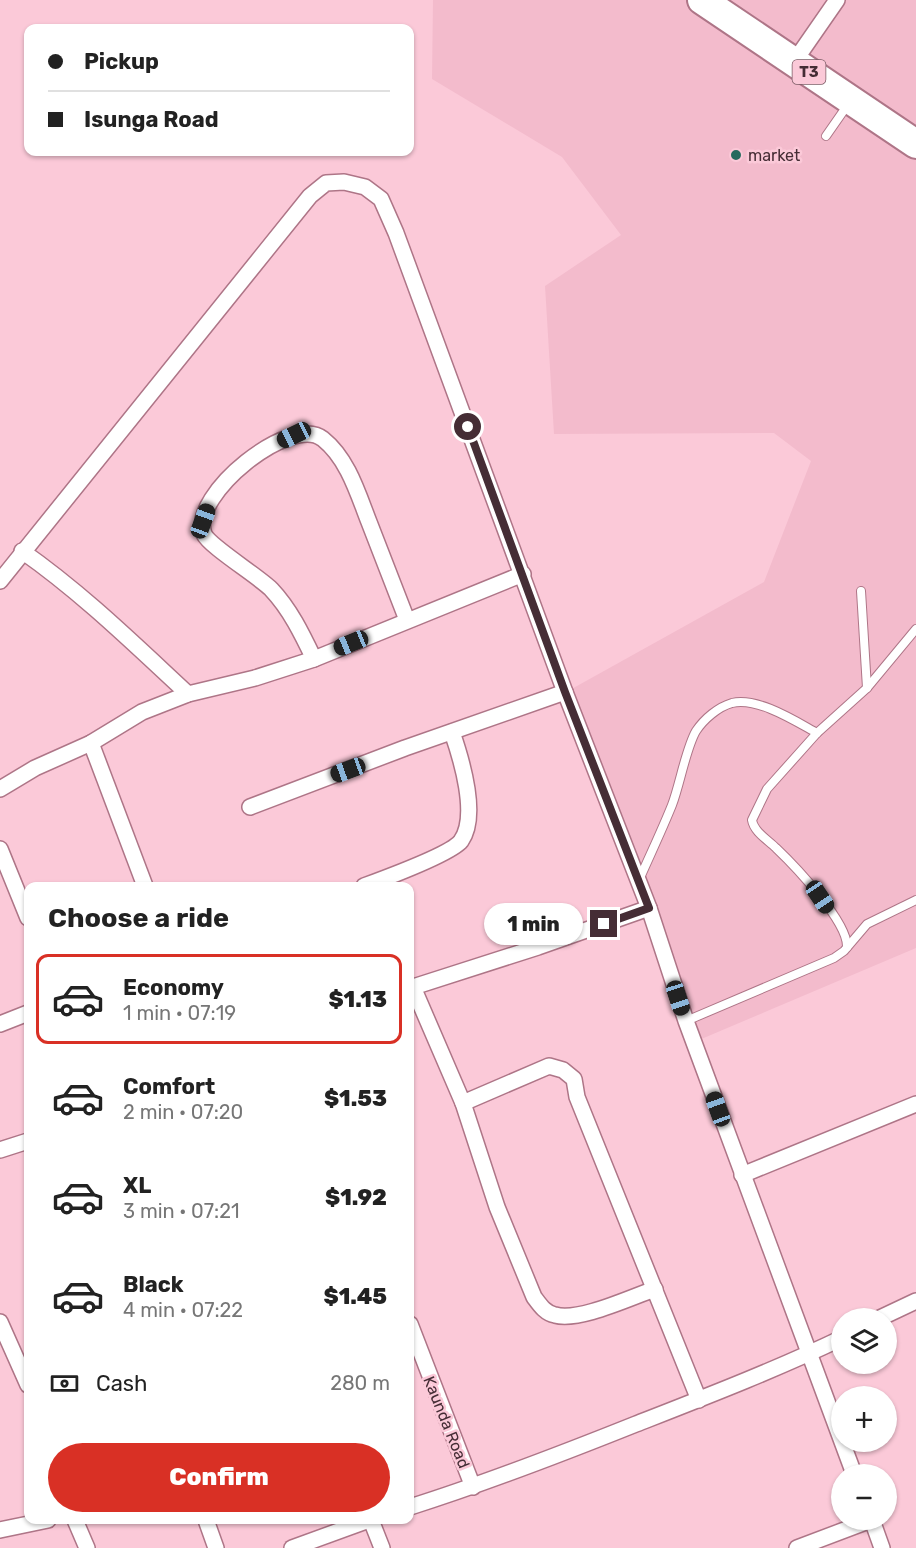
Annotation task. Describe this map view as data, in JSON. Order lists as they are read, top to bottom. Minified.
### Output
{"streets":{"highway":["T3"],"street":["Kaunda Road"]},"places":["market"],"page":{"banner":["Pickup","Isunga Road"],"heading":"Choose a ride","bubble":"1 min","list":[{"name":"Economy","note":"1 min · 07:19","value":"$1.13"},{"name":"Comfort","note":"2 min · 07:20","value":"$1.53"},{"name":"XL","note":"3 min · 07:21","value":"$1.92"},{"name":"Black","note":"4 min · 07:22","value":"$1.45"}],"map_buttons":["+","−"],"pay":["Cash","280 m"],"buttons":"Confirm"}}
